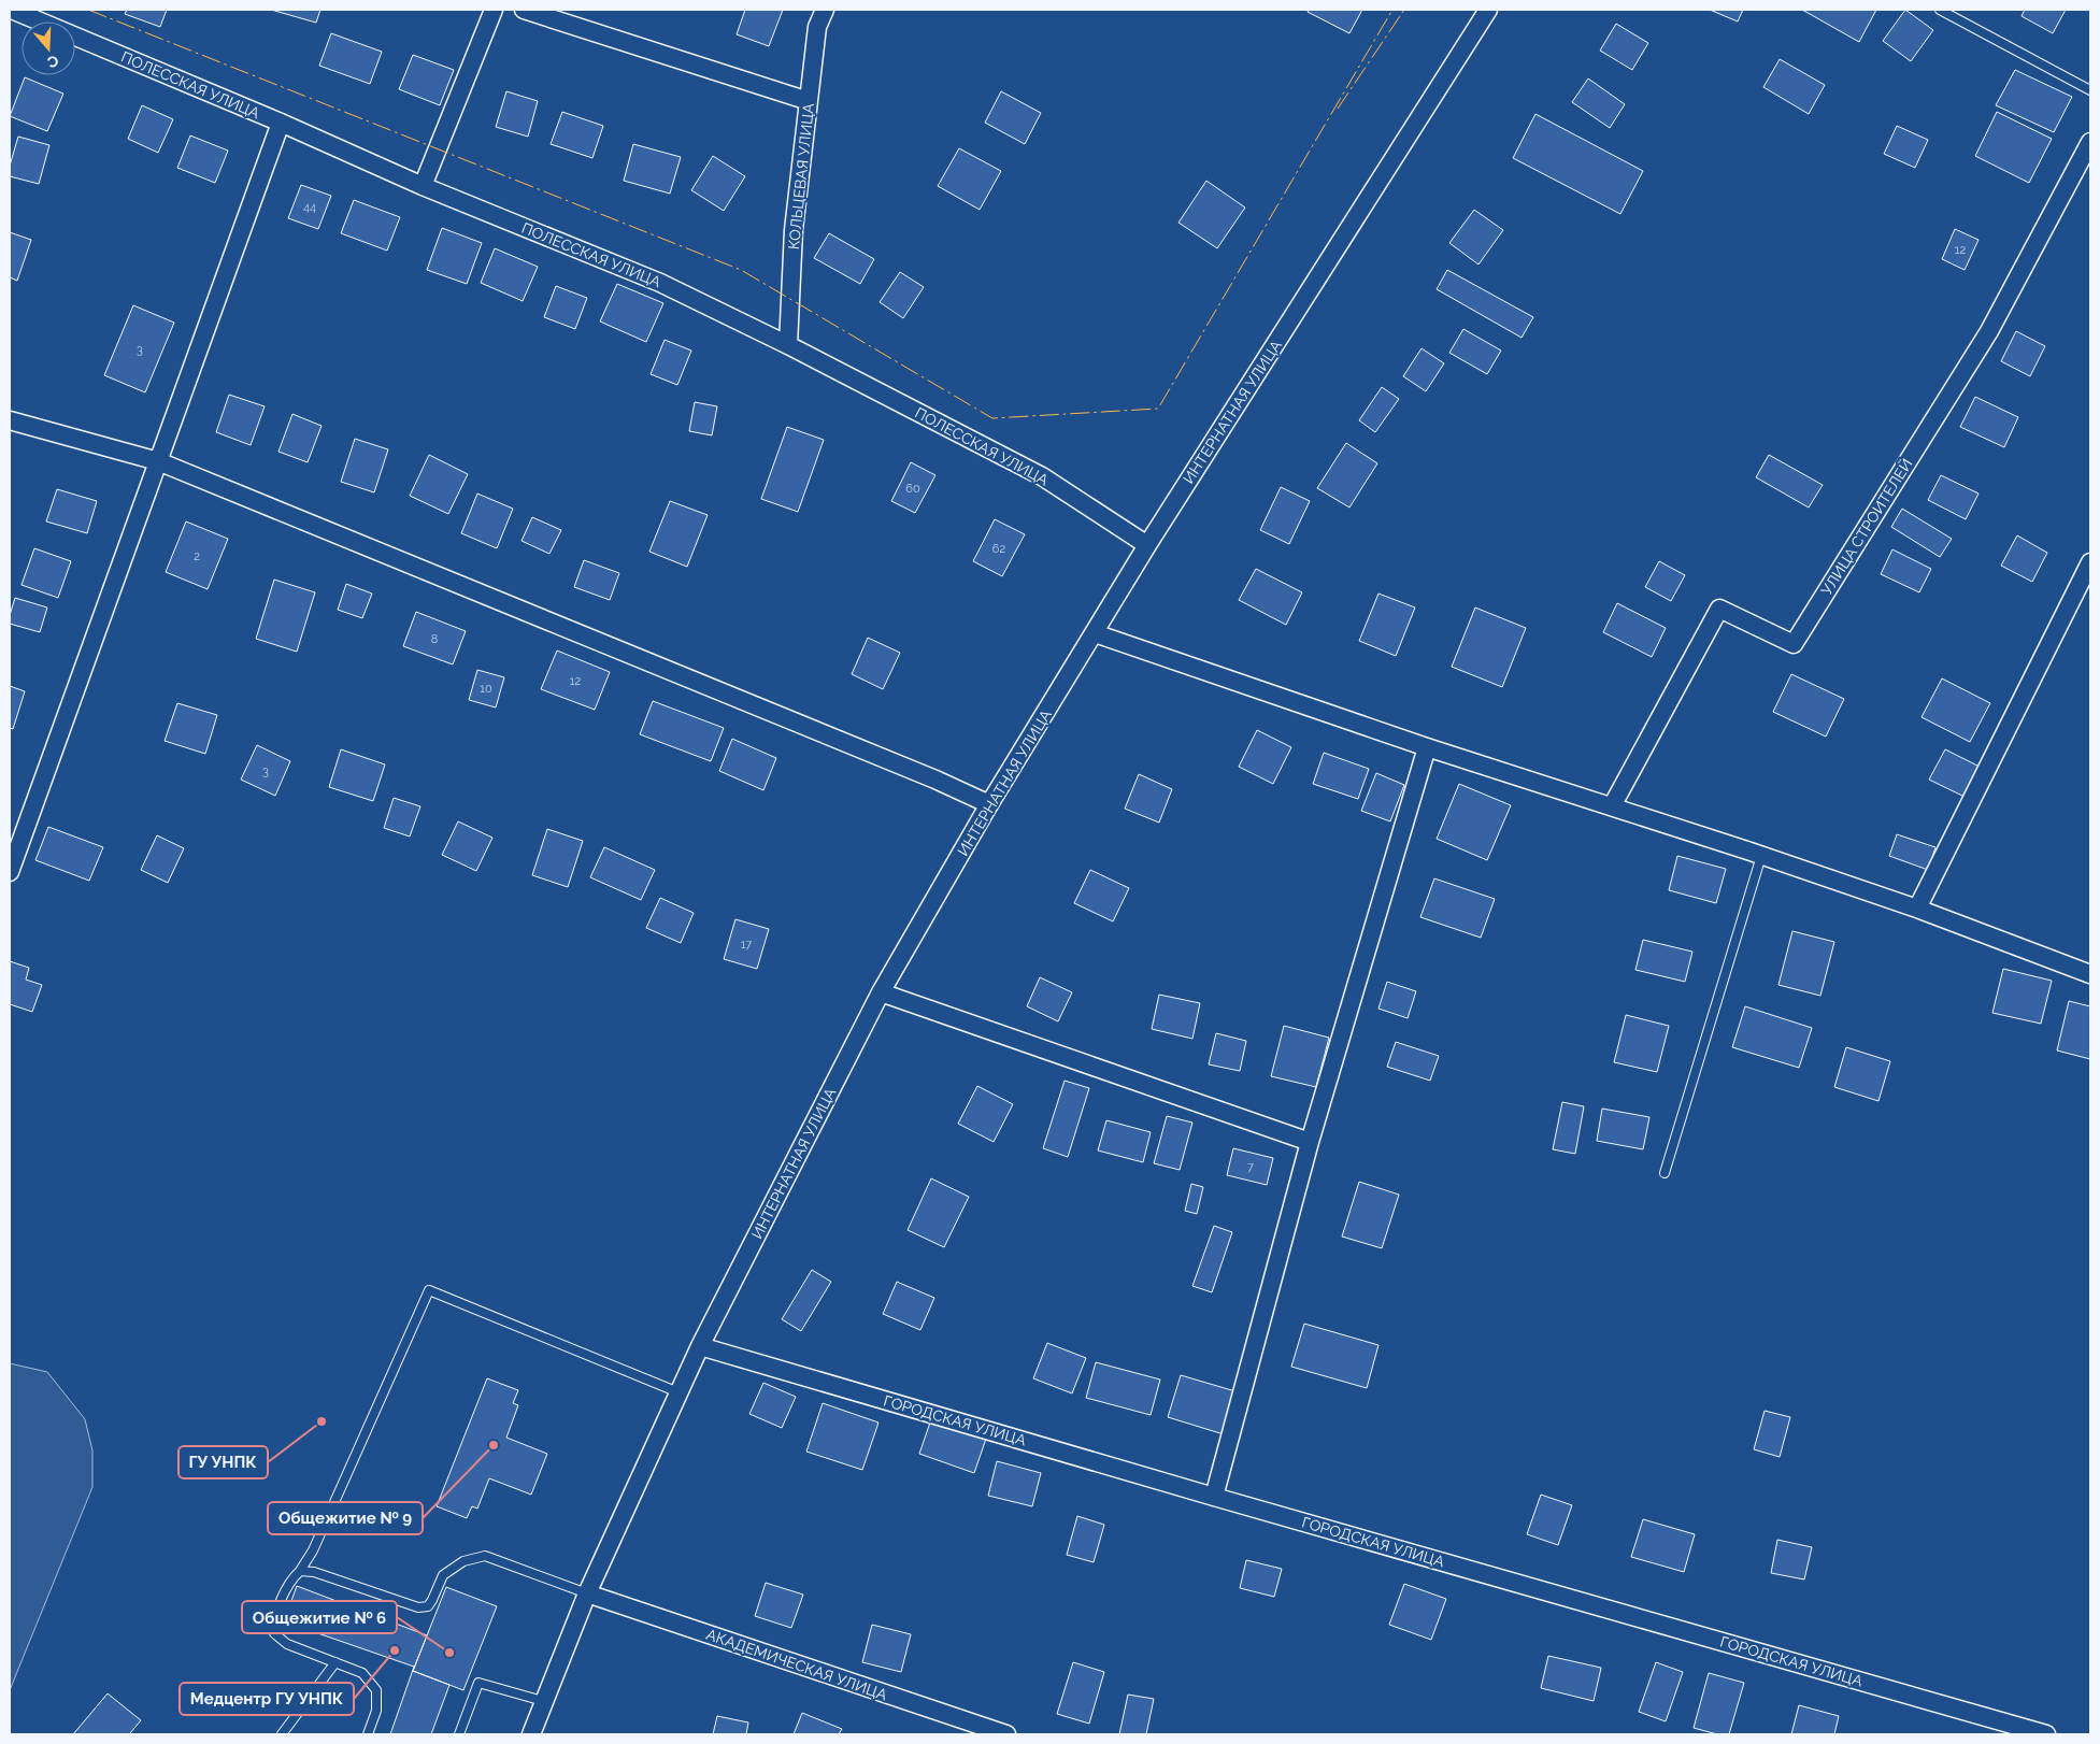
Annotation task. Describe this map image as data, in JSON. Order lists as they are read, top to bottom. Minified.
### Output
{"streets":{"street":["ПОЛЕССКАЯ УЛИЦА","КОЛЬЦЕВАЯ УЛИЦА","ИНТЕРНАТНАЯ УЛИЦА","УЛИЦА СТРОИТЕЛЕЙ","ГОРОДСКАЯ УЛИЦА","АКАДЕМИЧЕСКАЯ УЛИЦА"]},"crossings":[["ПОЛЕССКАЯ УЛИЦА","КОЛЬЦЕВАЯ УЛИЦА"],["ПОЛЕССКАЯ УЛИЦА","ИНТЕРНАТНАЯ УЛИЦА"],["ИНТЕРНАТНАЯ УЛИЦА","ГОРОДСКАЯ УЛИЦА"],["ИНТЕРНАТНАЯ УЛИЦА","АКАДЕМИЧЕСКАЯ УЛИЦА"]],"places":["ГУ УНПК","Общежитие № 9","Медцентр ГУ УНПК","Общежитие № 6"],"house_numbers":["44","12","3","60","62","2","8","12","10","3","17","7"],"north":"bottom"}
